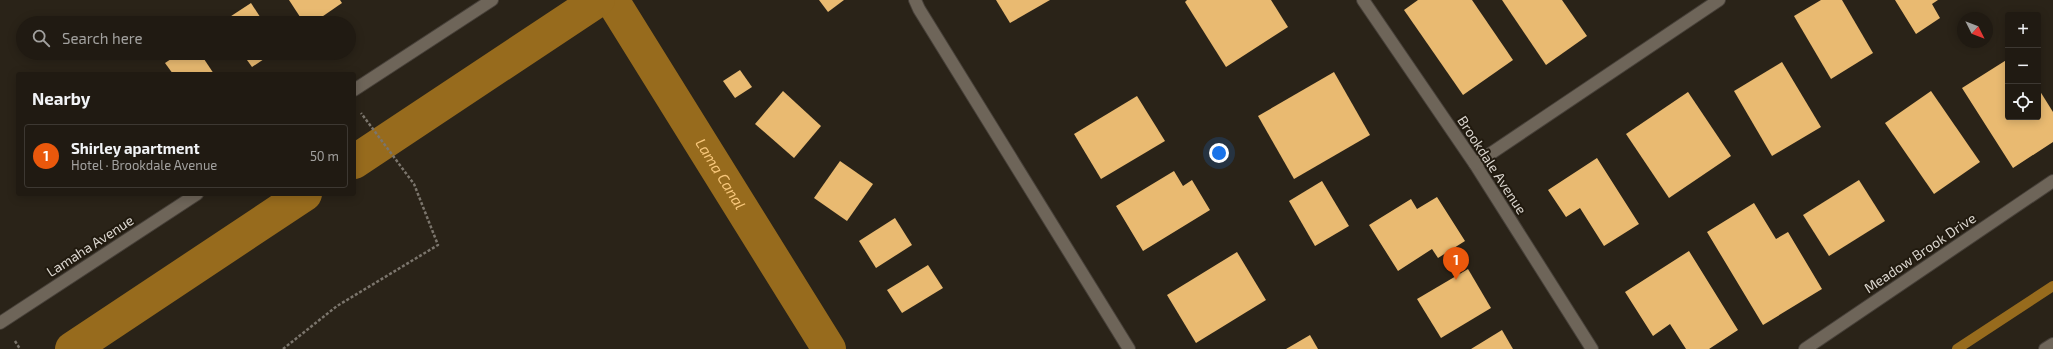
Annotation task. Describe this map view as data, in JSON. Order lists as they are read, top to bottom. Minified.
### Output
{"streets":{"street":["Brookdale Avenue","Lamaha Avenue","Meadow Brook Drive"]},"water":["Lama Canal"],"north":"bottom right","page":{"map_buttons":["+","−"],"search":"Search here","heading":"Nearby","list":[{"mark":"1","name":"Shirley apartment","note":"Hotel · Brookdale Avenue","value":"50 m"}],"pins":"1"}}
